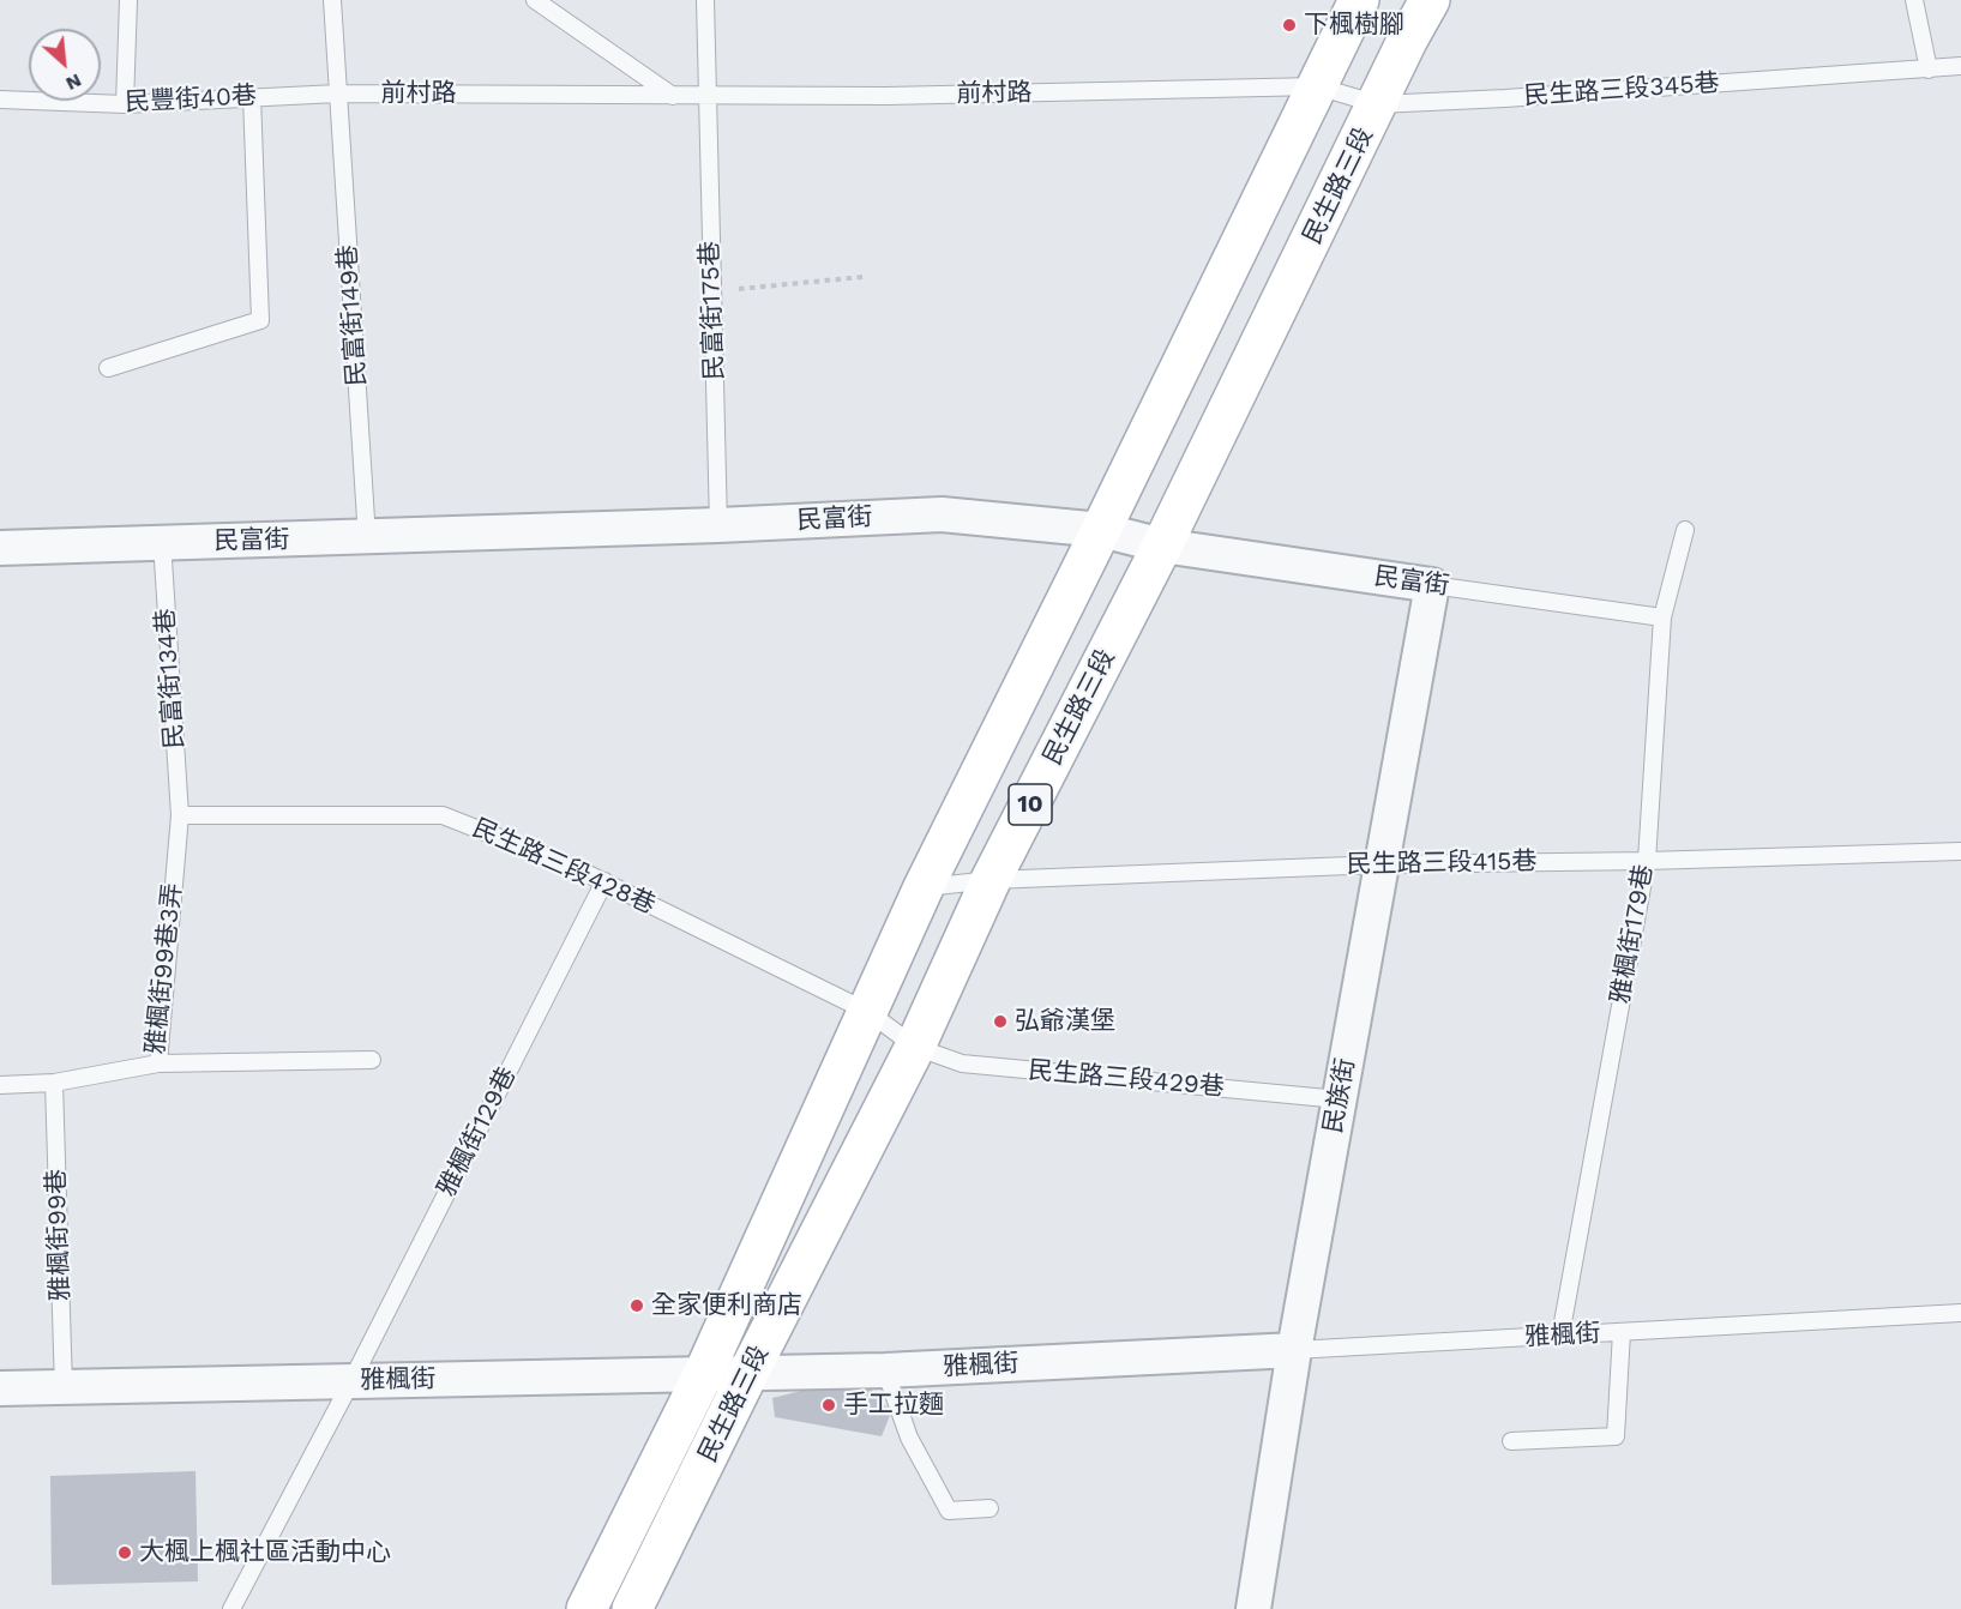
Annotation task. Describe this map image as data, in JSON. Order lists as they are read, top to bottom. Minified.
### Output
{"streets":{"main road":["民生路三段","10"],"street":["民富街","民族街","雅楓街"],"lane":["民生路三段345巷","前村路","民豐街40巷","民富街175巷","民富街149巷","民富街134巷","民生路三段415巷","民生路三段428巷","雅楓街179巷","雅楓街99巷3弄","民生路三段429巷","雅楓街129巷","雅楓街99巷"]},"crossings":[["民生路三段345巷","前村路"],["民生路三段345巷","民生路三段"],["前村路","民豐街40巷"],["前村路","民生路三段"],["前村路","民富街175巷"],["前村路","民富街149巷"],["民豐街40巷","民富街149巷"],["民生路三段","民富街"],["民生路三段","民生路三段415巷"],["民生路三段","民生路三段428巷"],["民生路三段","民生路三段429巷"],["民生路三段","雅楓街"],["民富街175巷","民富街"],["民富街149巷","民富街"],["民富街","民富街134巷"],["民富街","雅楓街179巷"],["民富街","民族街"],["民富街134巷","民生路三段428巷"],["民富街134巷","雅楓街99巷3弄"],["民生路三段415巷","雅楓街179巷"],["民生路三段415巷","民族街"],["民生路三段428巷","雅楓街99巷3弄"],["民生路三段428巷","民生路三段429巷"],["民生路三段428巷","雅楓街129巷"],["雅楓街179巷","雅楓街"],["雅楓街99巷3弄","雅楓街99巷"],["民生路三段429巷","民族街"],["民族街","雅楓街"],["雅楓街129巷","雅楓街"],["雅楓街99巷","雅楓街"]],"places":["下楓樹腳","弘爺漢堡","全家便利商店","手工拉麵","大楓上楓社區活動中心"],"north":"bottom right"}
